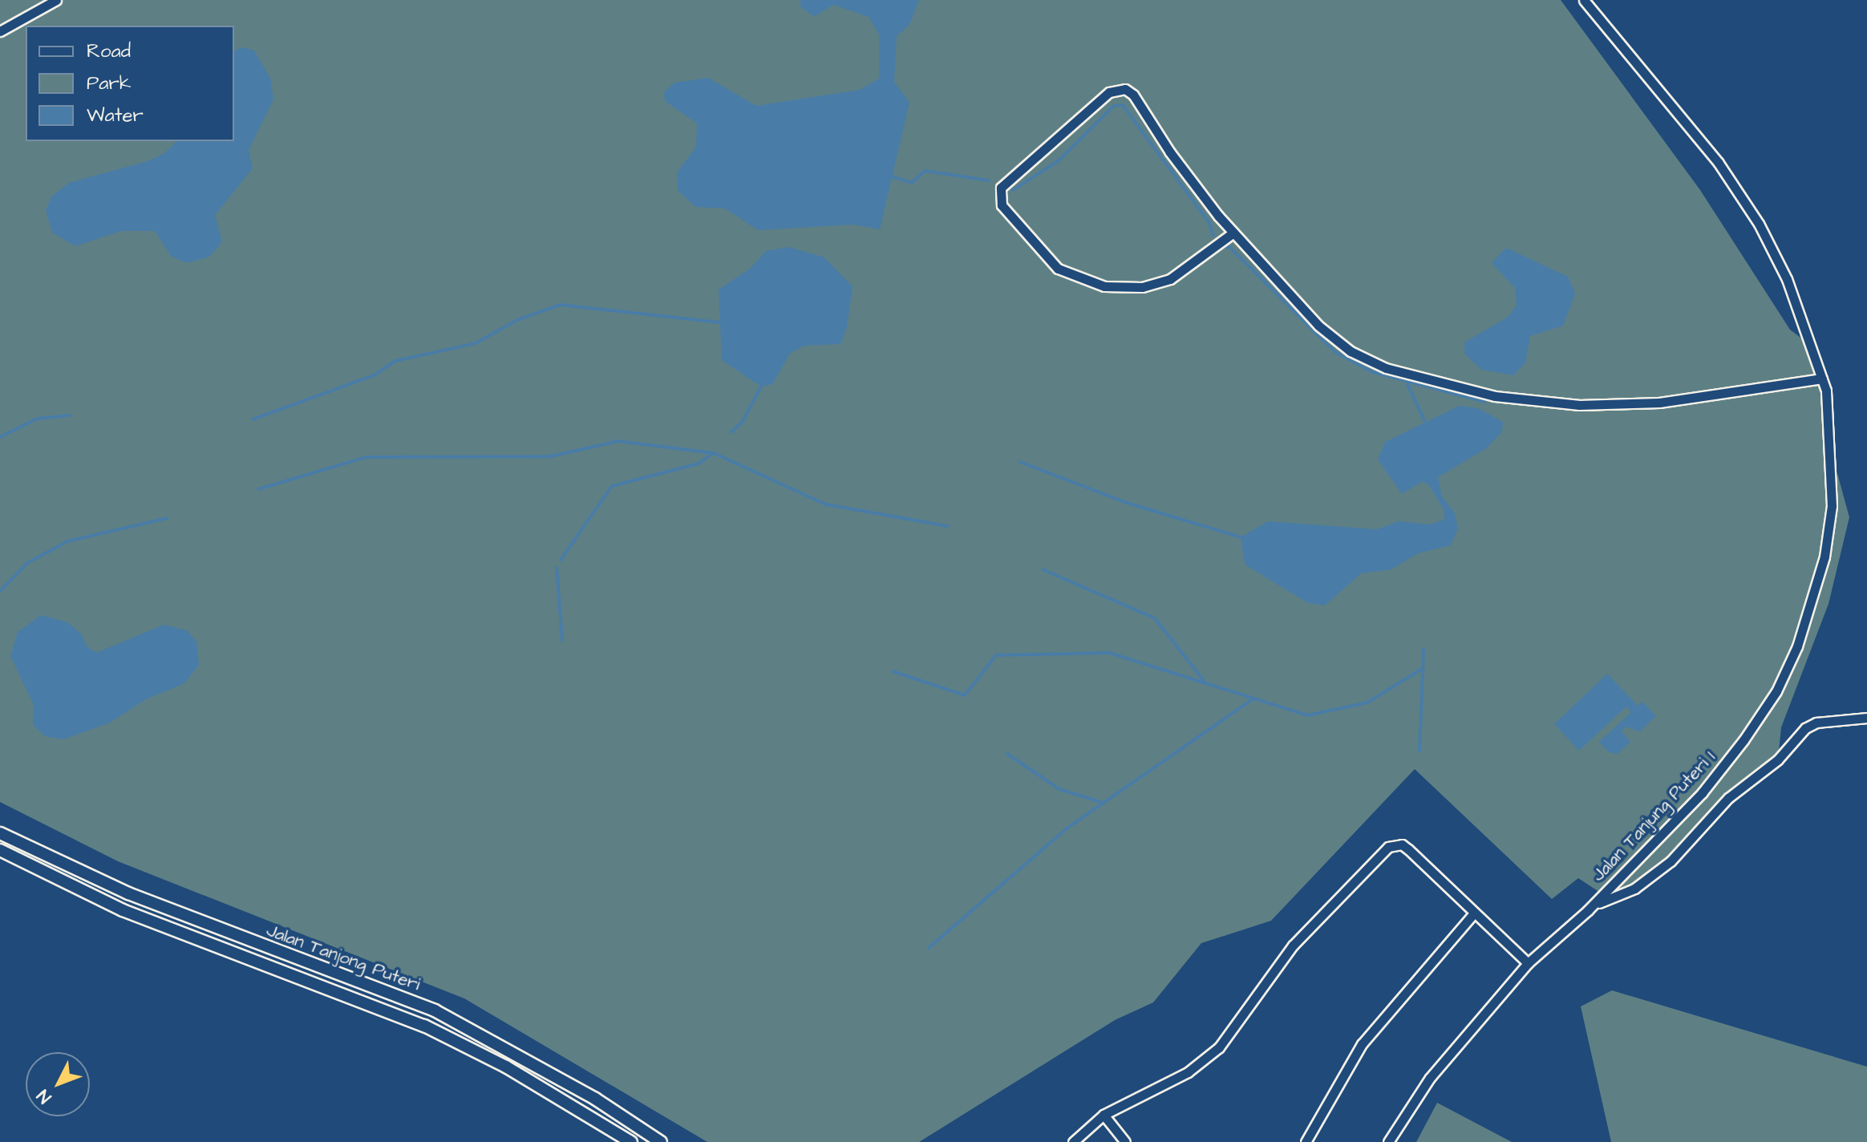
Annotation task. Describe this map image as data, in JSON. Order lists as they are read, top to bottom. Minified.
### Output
{"streets":{"street":["Jalan Tanjung Puteri 1","Jalan Tanjong Puteri"]},"legend":["Road","Park","Water"],"north":"bottom left"}
